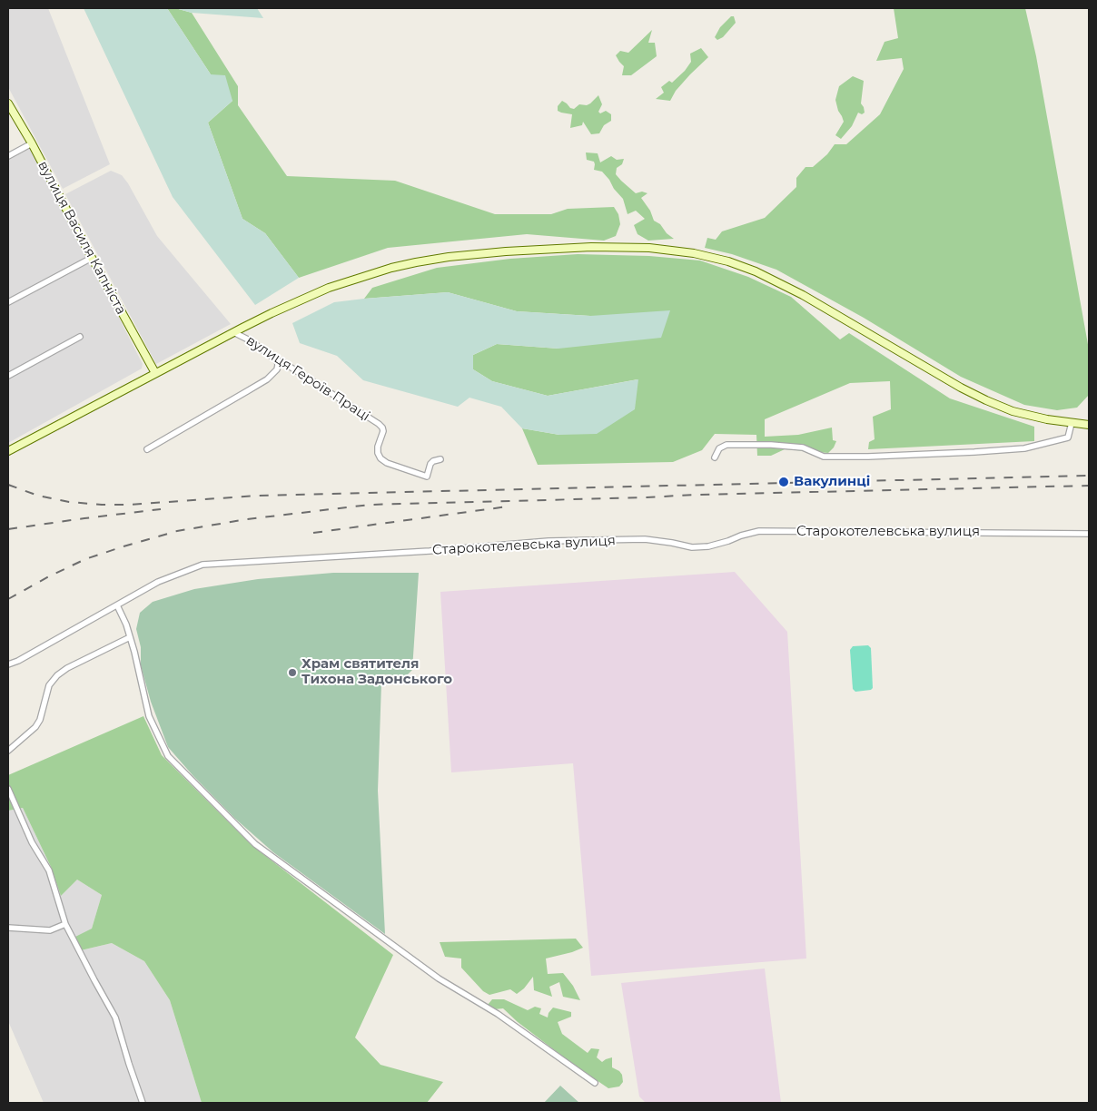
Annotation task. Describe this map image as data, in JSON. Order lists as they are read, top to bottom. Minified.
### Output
{"streets":{"main road":["вулиця Василя Капніста","вулиця Героїв Праці"],"street":["Старокотелевська вулиця"]},"crossings":[["вулиця Василя Капніста","вулиця Героїв Праці"]],"places":["Вакулинці","Храм святителя Тихона Задонського"]}
